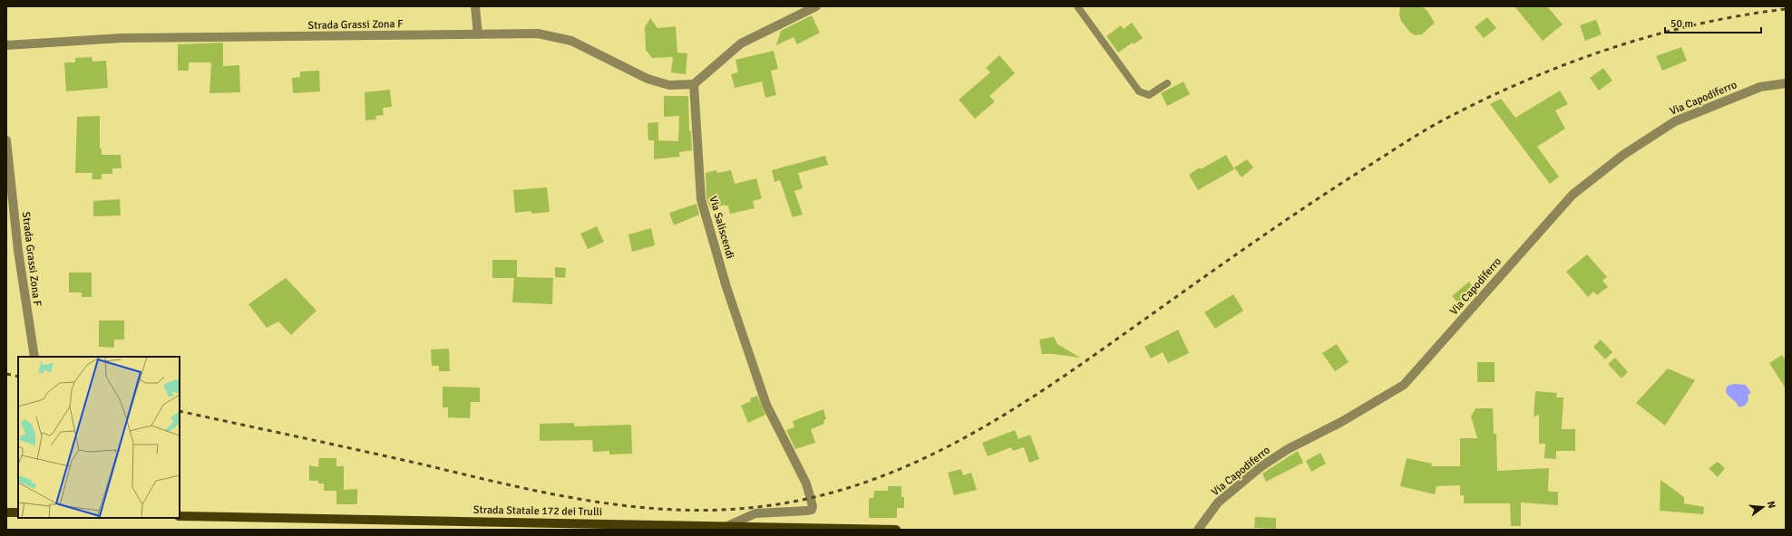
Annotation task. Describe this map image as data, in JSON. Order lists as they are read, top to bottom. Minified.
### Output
{"streets":{"main road":["Strada Statale 172 dei Trulli"],"street":["Strada Grassi Zona F","Via Capodiferro","Via Saliscendi"]},"crossings":[["Strada Grassi Zona F","Via Saliscendi"],["Via Saliscendi","Strada Statale 172 dei Trulli"]],"scale_bar":"50 m","north":"right"}
